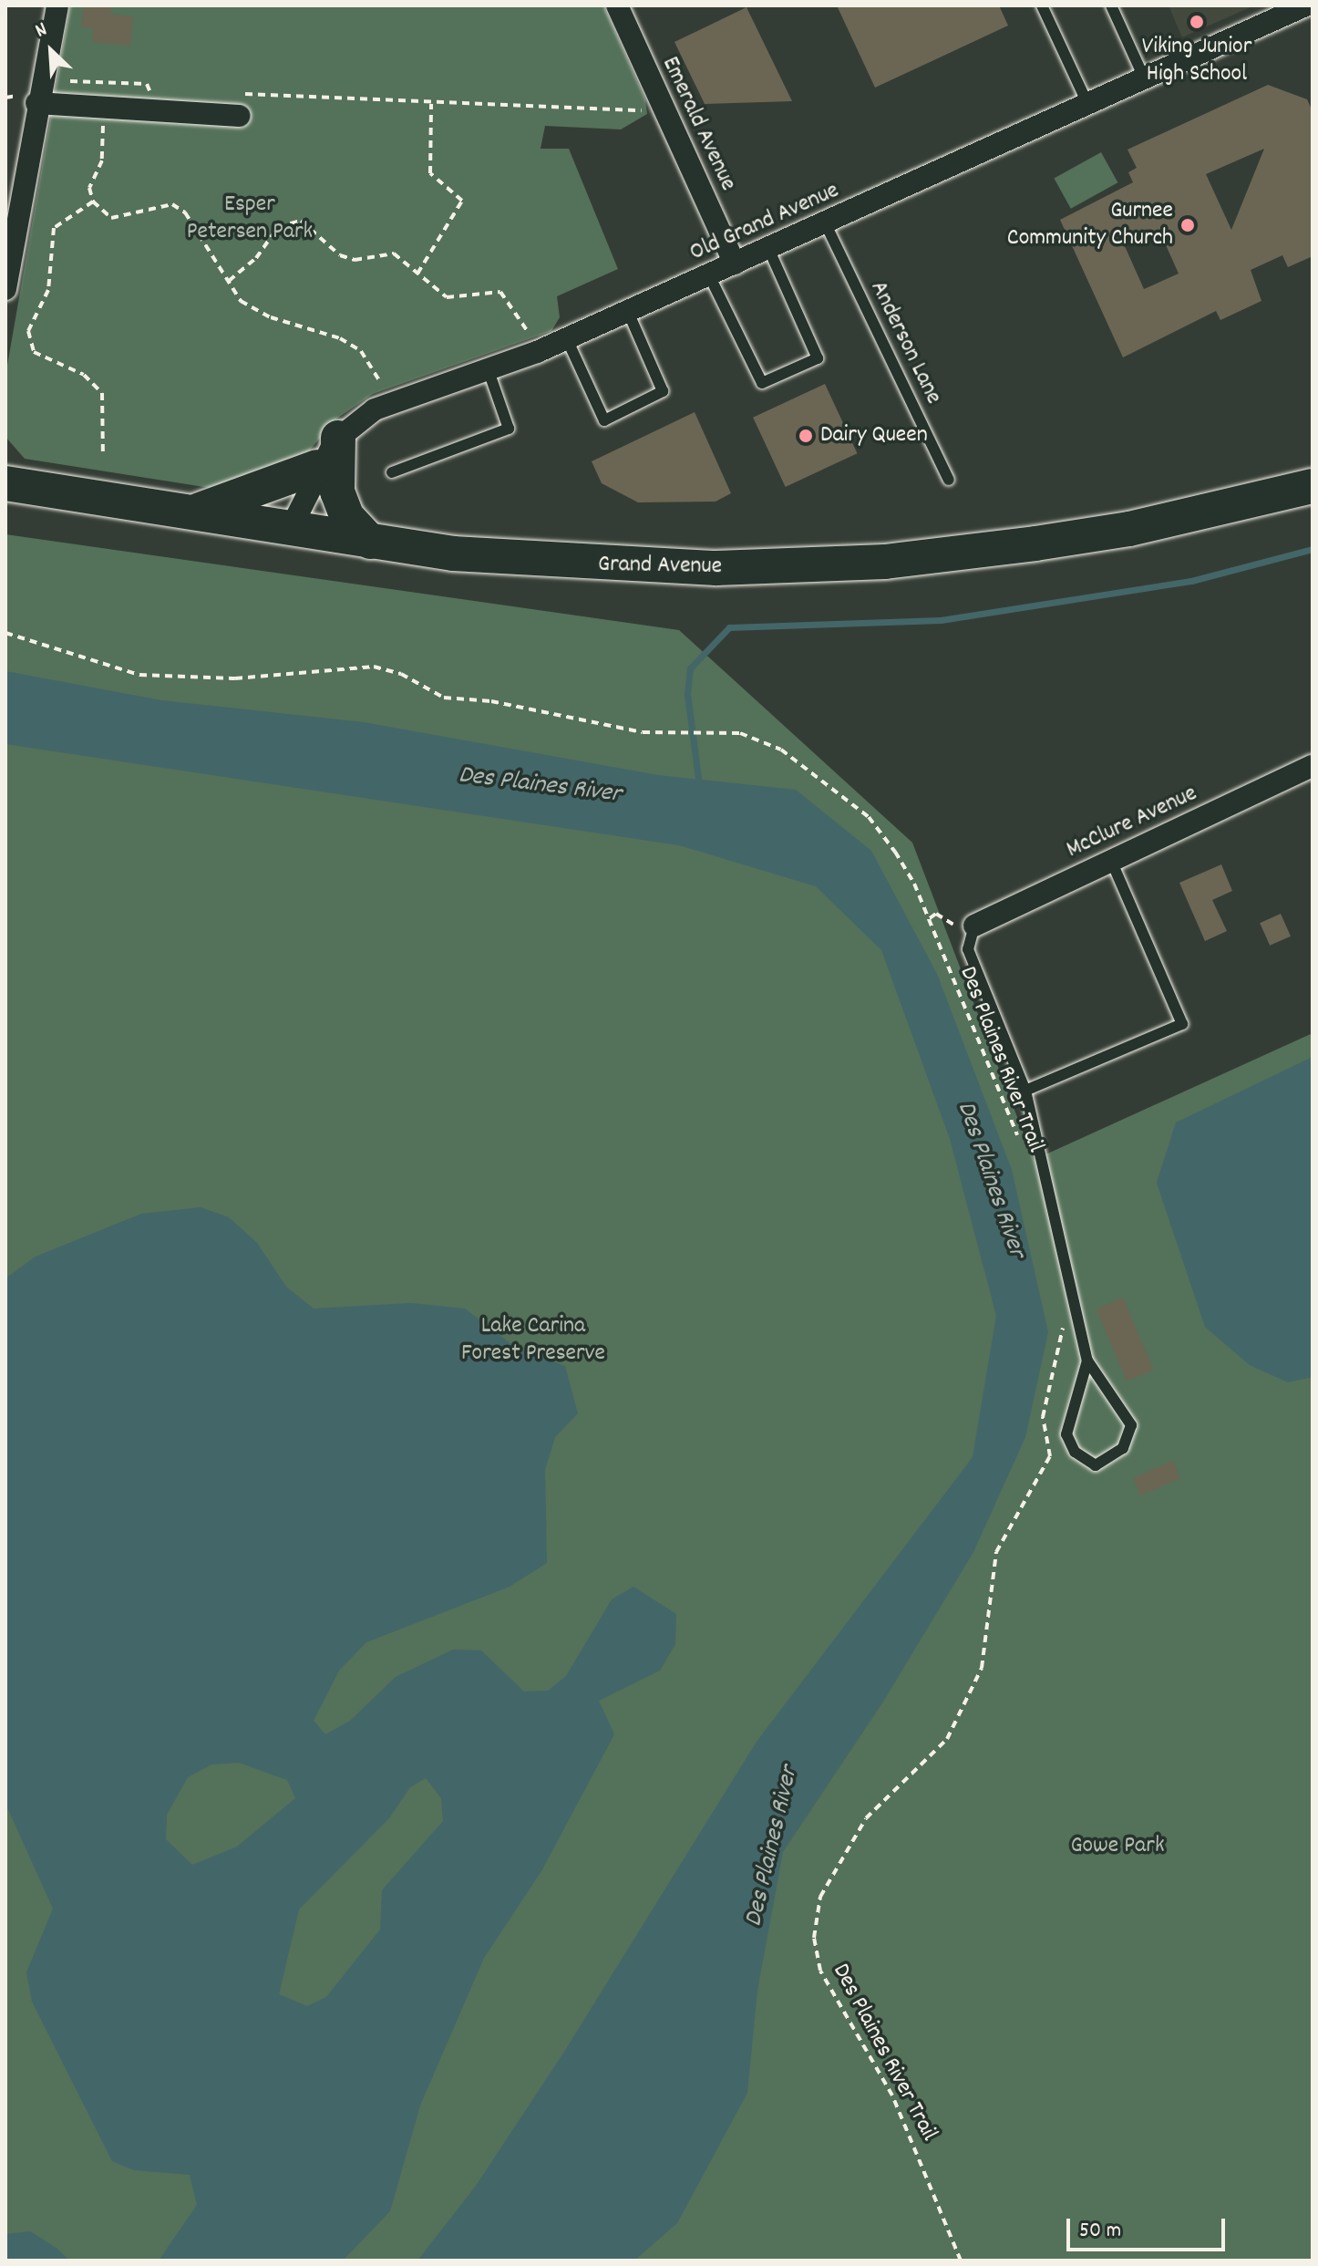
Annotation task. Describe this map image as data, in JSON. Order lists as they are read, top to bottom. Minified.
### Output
{"streets":{"main road":["Grand Avenue"],"street":["Emerald Avenue","Old Grand Avenue","McClure Avenue"],"lane":["Anderson Lane"],"path":["Des Plaines River Trail"]},"crossings":[["Emerald Avenue","Old Grand Avenue"],["Old Grand Avenue","Anderson Lane"],["Old Grand Avenue","Grand Avenue"]],"water":["Des Plaines River"],"parks":["Esper Petersen Park","Lake Carina Forest Preserve","Gowe Park"],"places":["Viking Junior High School","Gurnee Community Church","Dairy Queen"],"scale_bar":"50 m","north":"top left"}
